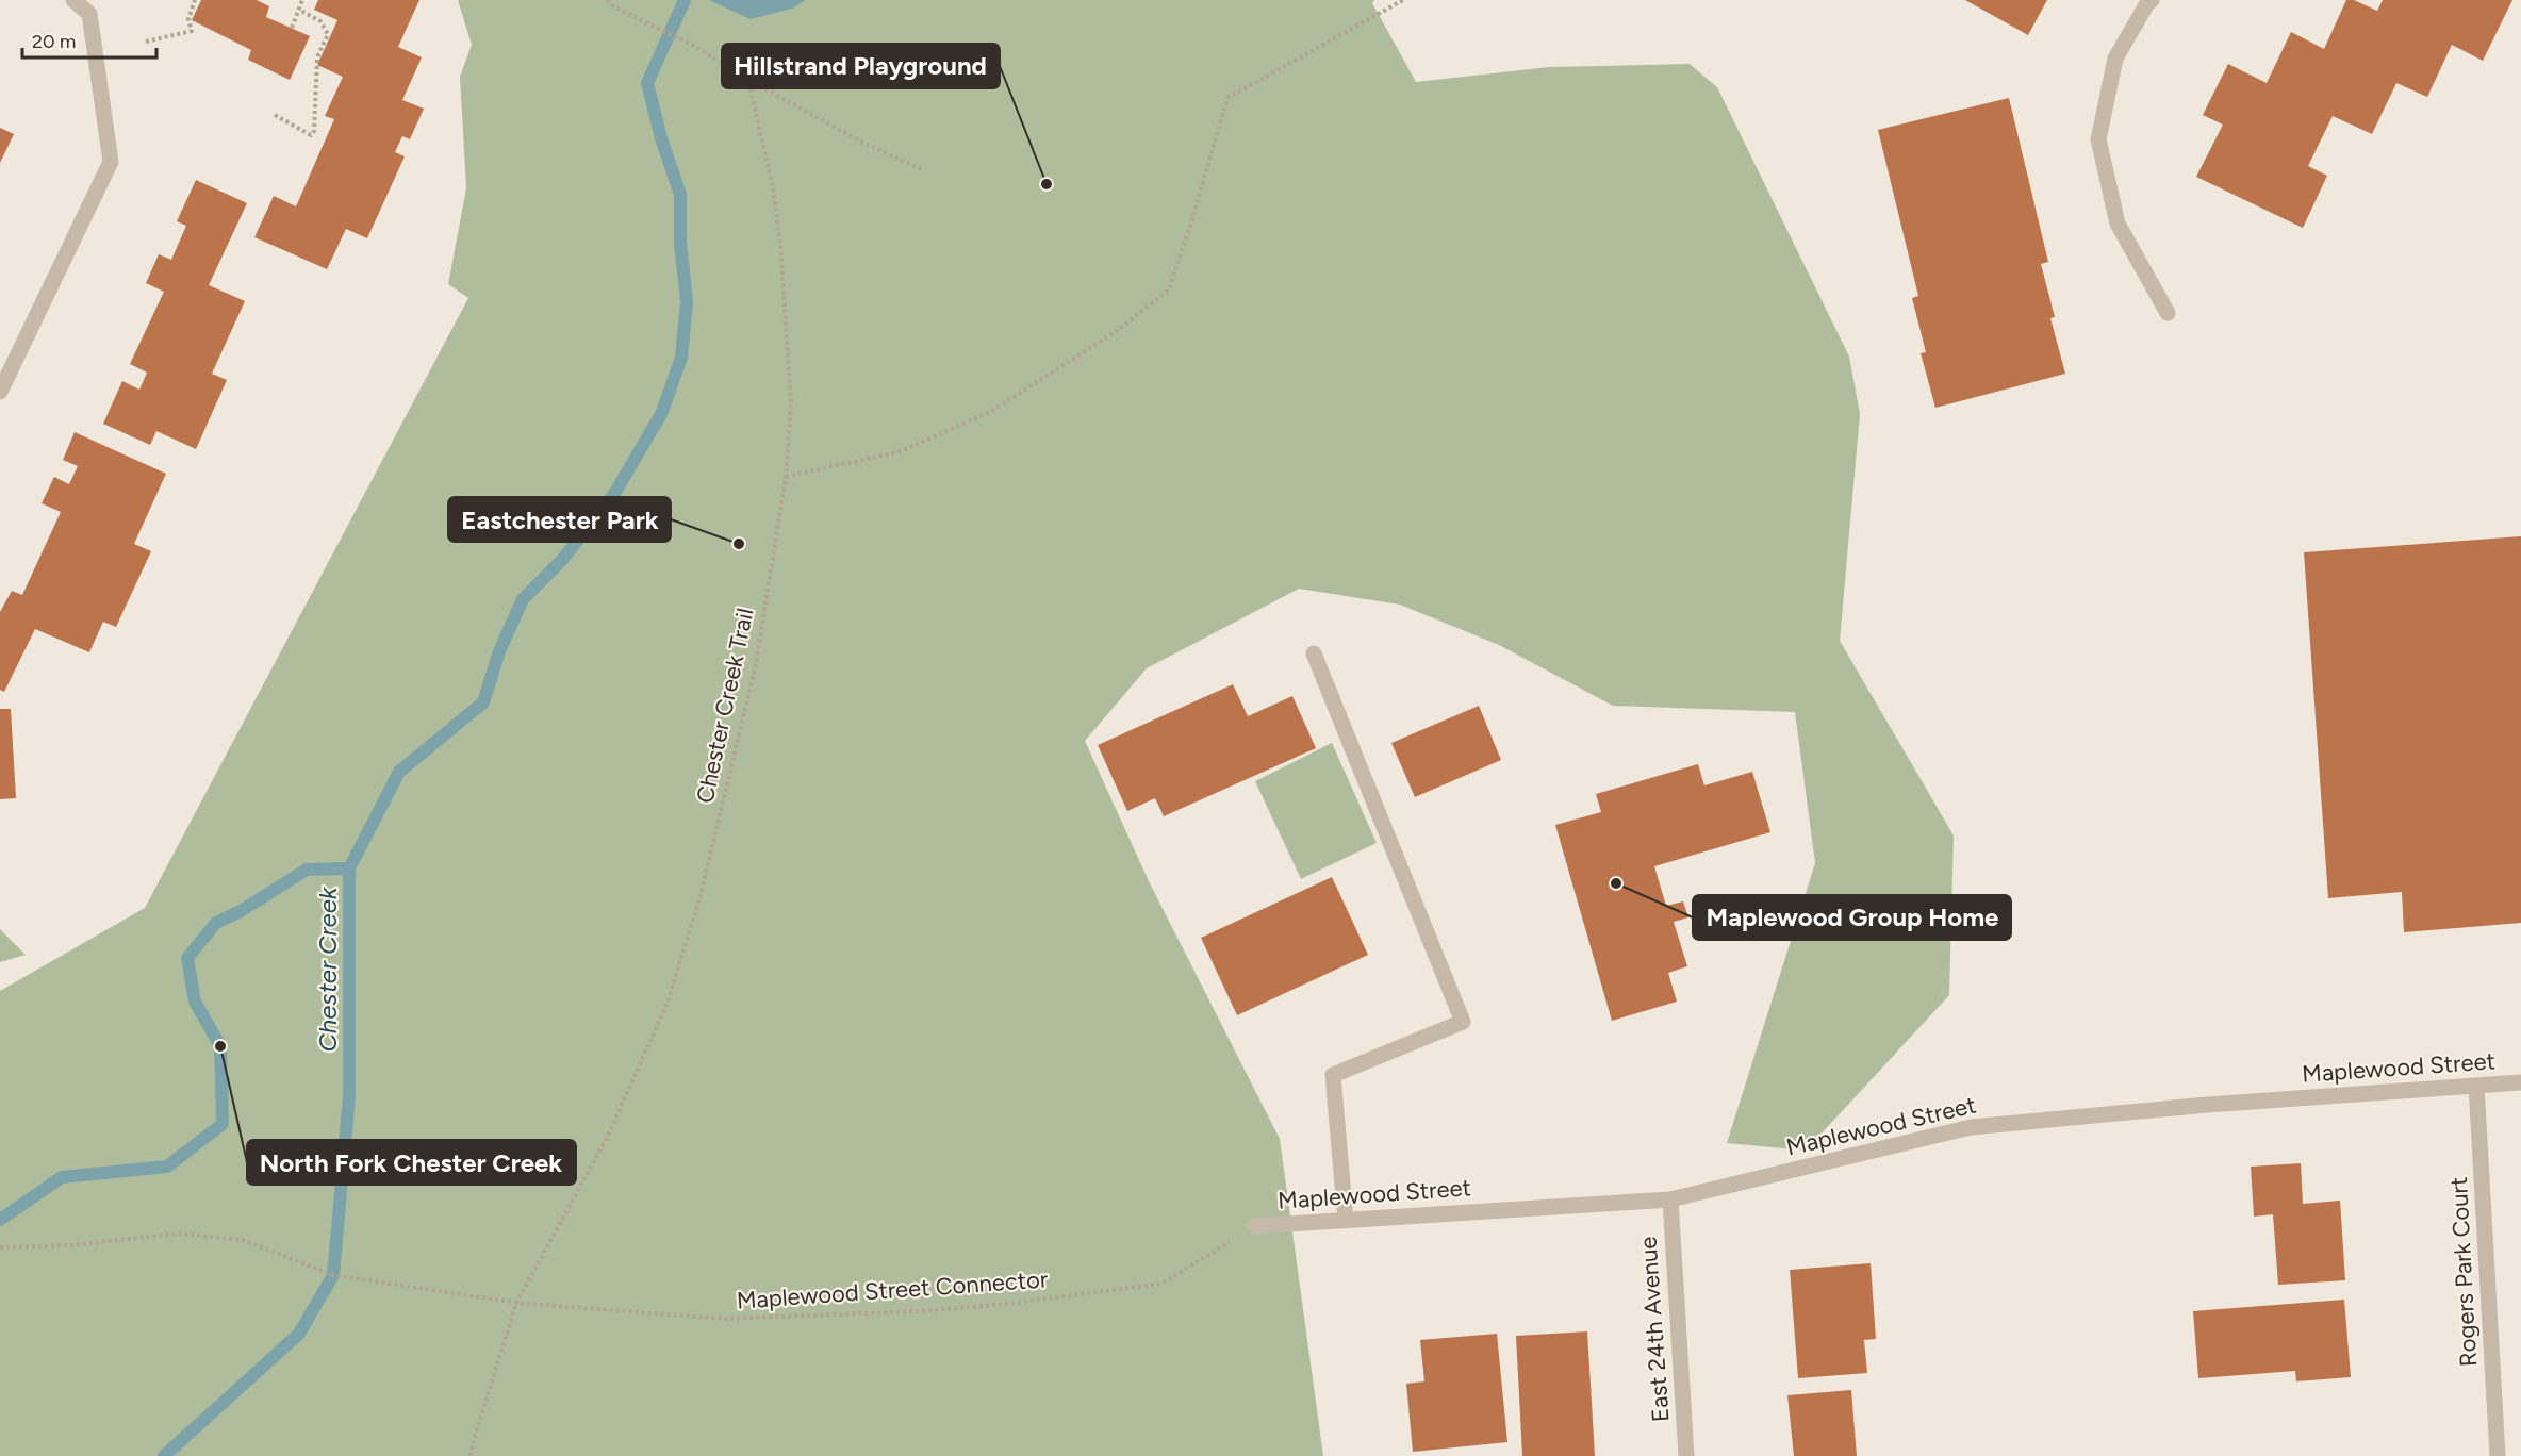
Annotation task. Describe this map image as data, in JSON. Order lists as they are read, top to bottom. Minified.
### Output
{"streets":{"street":["Maplewood Street","Rogers Park Court","East 24th Avenue"],"path":["Chester Creek Trail","Maplewood Street Connector"]},"crossings":[["Chester Creek Trail","Maplewood Street Connector"],["Maplewood Street","Rogers Park Court"],["Maplewood Street","Maplewood Street Connector"],["Maplewood Street","East 24th Avenue"]],"water":["Chester Creek"],"places":["Hillstrand Playground","Eastchester Park","Maplewood Group Home","North Fork Chester Creek"],"scale_bar":"20 m"}
